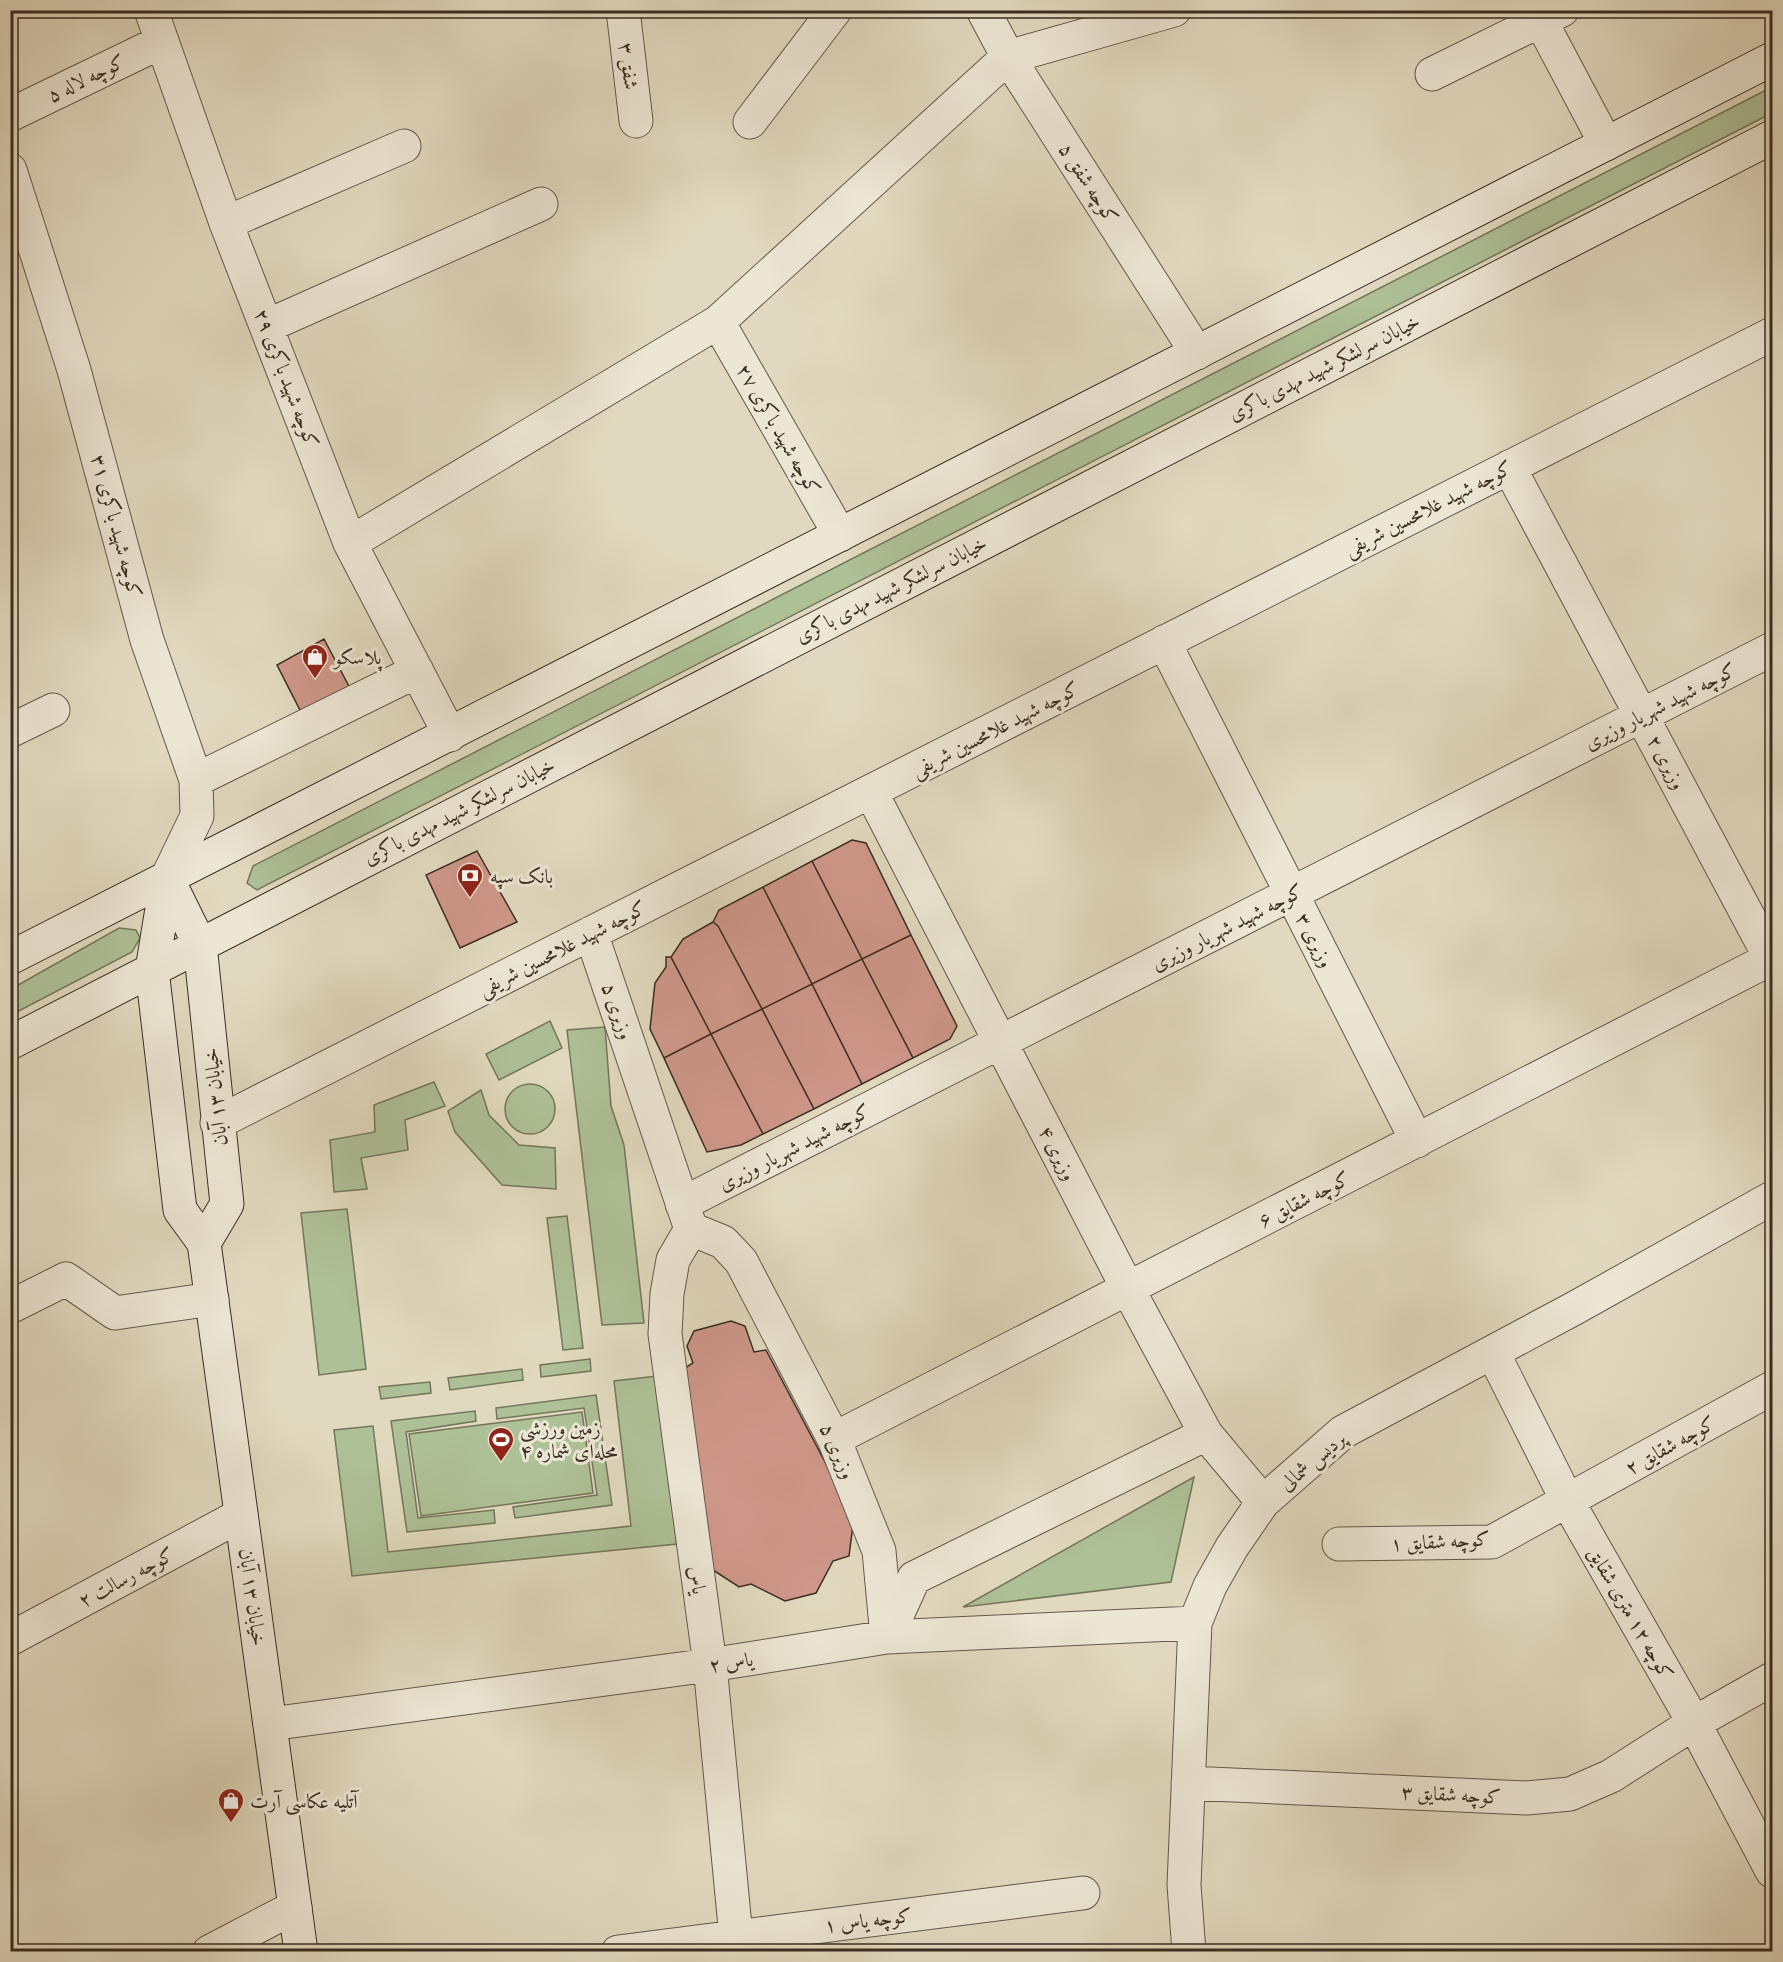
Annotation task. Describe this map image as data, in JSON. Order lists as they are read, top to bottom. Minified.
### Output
{"streets":{"street":["شفق ۳","کوچه لاله ۵","کوچه شفق ۵","خیابان سرلشکر شهید مهدی باکری","کوچه شهید باکری ۲۹","کوچه شهید باکری ۲۷","کوچه شهید غلامحسین شریفی","کوچه شهید باکری ۳۱","کوچه شهید شهریار وزیری","وزیری ۲","وزیری ۳","وزیری ۵","خیابان ۱۳ آبان","وزیری ۴","کوچه شقایق ۶","کوچه شقایق ۲","پردیس شمالی","کوچه شقایق ۱","کوچه رسالت ۲","یاس","کوچه ۱۲ متری شقایق","یاس ۲","کوچه شقایق ۳","کوچه یاس ۱"]},"crossings":[["کوچه لاله ۵","کوچه شهید باکری ۲۹"],["خیابان سرلشکر شهید مهدی باکری","کوچه شهید باکری ۳۱"],["خیابان سرلشکر شهید مهدی باکری","خیابان ۱۳ آبان"],["کوچه شهید غلامحسین شریفی","وزیری ۲"],["کوچه شهید غلامحسین شریفی","وزیری ۳"],["کوچه شهید غلامحسین شریفی","وزیری ۵"],["کوچه شهید غلامحسین شریفی","خیابان ۱۳ آبان"],["کوچه شهید غلامحسین شریفی","وزیری ۴"],["کوچه شهید باکری ۳۱","خیابان ۱۳ آبان"],["کوچه شهید شهریار وزیری","وزیری ۲"],["کوچه شهید شهریار وزیری","وزیری ۳"],["کوچه شهید شهریار وزیری","وزیری ۵"],["کوچه شهید شهریار وزیری","وزیری ۴"],["کوچه شهید شهریار وزیری","یاس"],["وزیری ۲","کوچه شقایق ۶"],["وزیری ۳","کوچه شقایق ۶"],["وزیری ۵","کوچه شقایق ۶"],["وزیری ۵","یاس"],["وزیری ۵","یاس ۲"],["خیابان ۱۳ آبان","کوچه رسالت ۲"],["خیابان ۱۳ آبان","یاس ۲"],["وزیری ۴","کوچه شقایق ۶"],["وزیری ۴","پردیس شمالی"],["کوچه شقایق ۲","کوچه شقایق ۱"],["کوچه شقایق ۲","کوچه ۱۲ متری شقایق"],["پردیس شمالی","کوچه ۱۲ متری شقایق"],["پردیس شمالی","یاس ۲"],["پردیس شمالی","کوچه شقایق ۳"],["کوچه شقایق ۱","کوچه ۱۲ متری شقایق"],["یاس","یاس ۲"],["یاس","کوچه یاس ۱"],["کوچه ۱۲ متری شقایق","کوچه شقایق ۳"]],"places":{"shop":["پلاسکو","آتلیه عکاسی آرت"],"bank":["بانک سپه"],"sports":["زمین ورزشی محله‌ای شماره ۴"]}}
